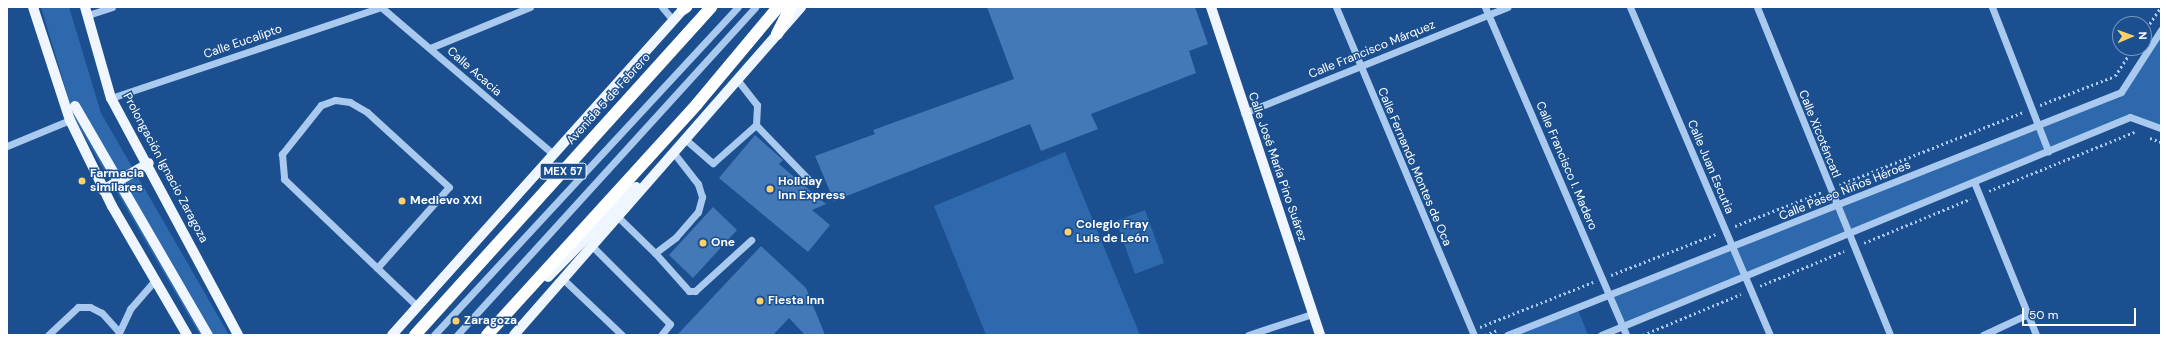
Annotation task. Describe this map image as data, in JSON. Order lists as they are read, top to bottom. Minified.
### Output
{"streets":{"highway":["Avenida 5 de Febrero","MEX 57"],"main road":["Calle José María Pino Suárez","Prolongación Ignacio Zaragoza"],"street":["Calle Eucalipto","Calle Francisco Márquez","Calle Acacia","Calle Xicoténcatl","Calle Francisco I. Madero","Calle Fernando Montes de Oca","Calle Juan Escutia","Calle Paseo Niños Héroes"]},"crossings":[["Calle Eucalipto","Calle Acacia"],["Calle Eucalipto","Prolongación Ignacio Zaragoza"],["Calle Francisco Márquez","Calle Francisco I. Madero"],["Calle Francisco Márquez","Calle José María Pino Suárez"],["Calle Francisco Márquez","Calle Fernando Montes de Oca"],["Calle Acacia","Avenida 5 de Febrero"],["Calle Xicoténcatl","Calle Paseo Niños Héroes"],["Calle Francisco I. Madero","Calle Paseo Niños Héroes"],["Calle Juan Escutia","Calle Paseo Niños Héroes"]],"places":["Farmacia similares","Holiday Inn Express","Medievo XXI","Colegio Fray Luis de León","One","Fiesta Inn","Zaragoza"],"scale_bar":"50 m","north":"right"}
